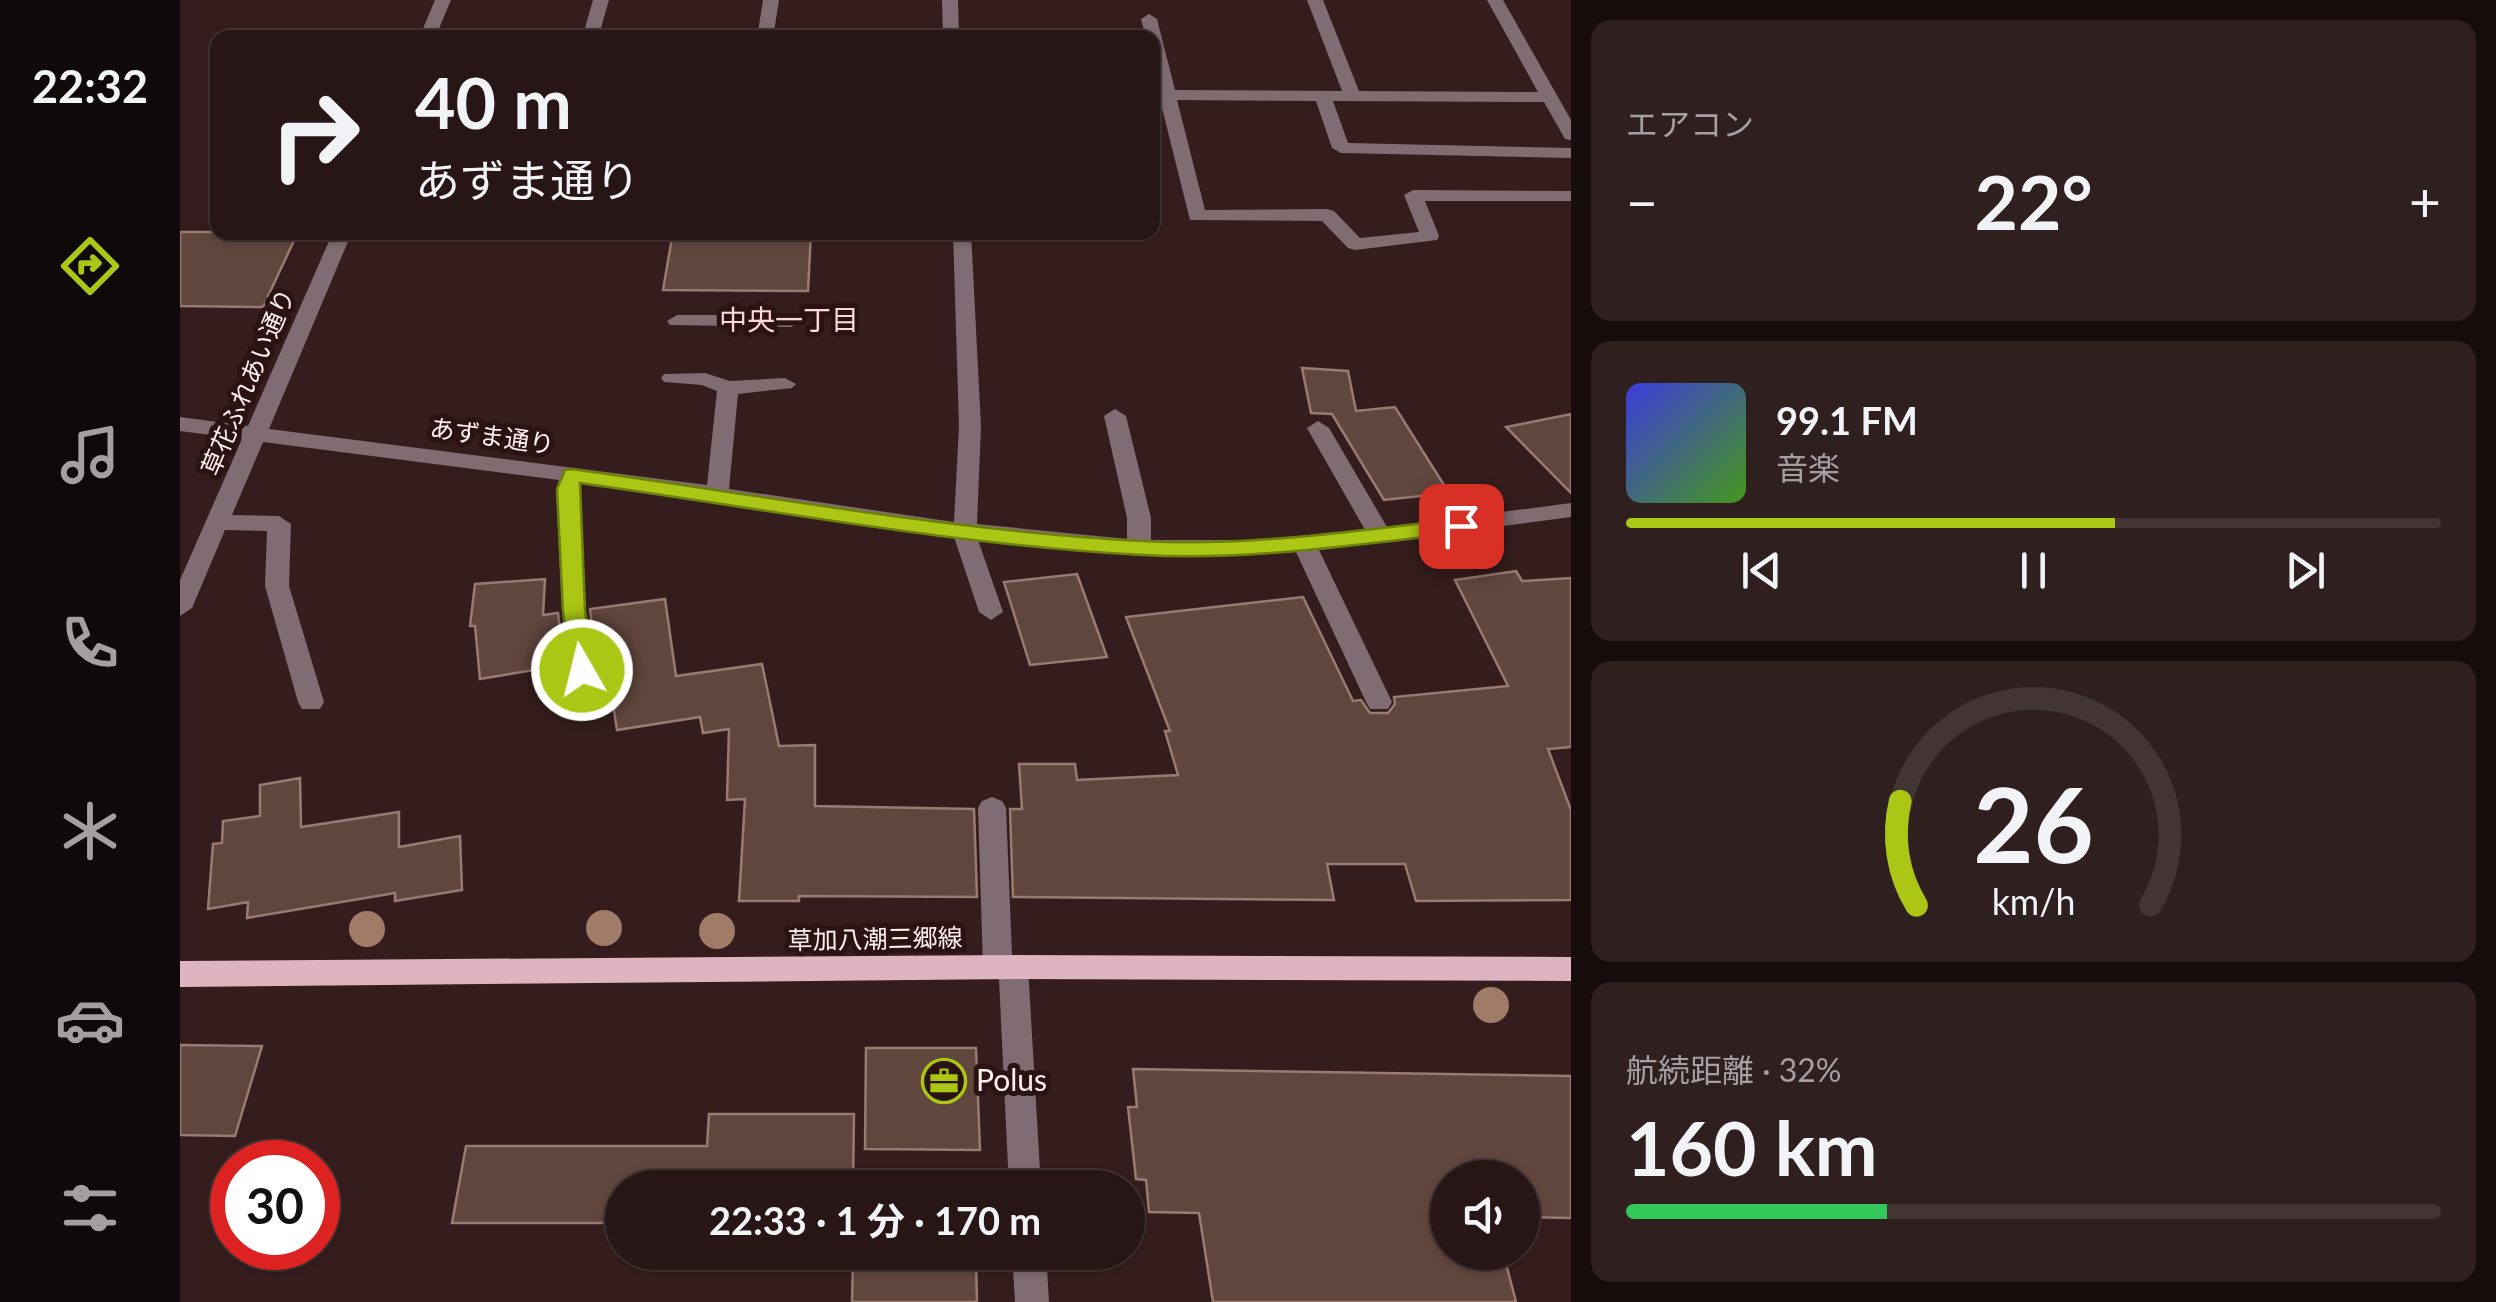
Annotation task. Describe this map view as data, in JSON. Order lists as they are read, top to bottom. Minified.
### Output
{"streets":{"main road":["草加八潮三郷線"],"street":["草花ふれあい通り","あずま通り"]},"crossings":[["草花ふれあい通り","あずま通り"]],"districts":["中央一丁目"],"places":{"office":["Polus"]},"page":{"tabs":"22:32","tile":["エアコン",["航続距離 · 32%","160 km"]],"turn":["40 m","あずま通り"],"heat":["−","22°","+"],"song":["99.1 FM","音楽"],"limit":"30","trip":"22:33 · 1 分 · 170 m","gauge":["26","km/h"]}}
